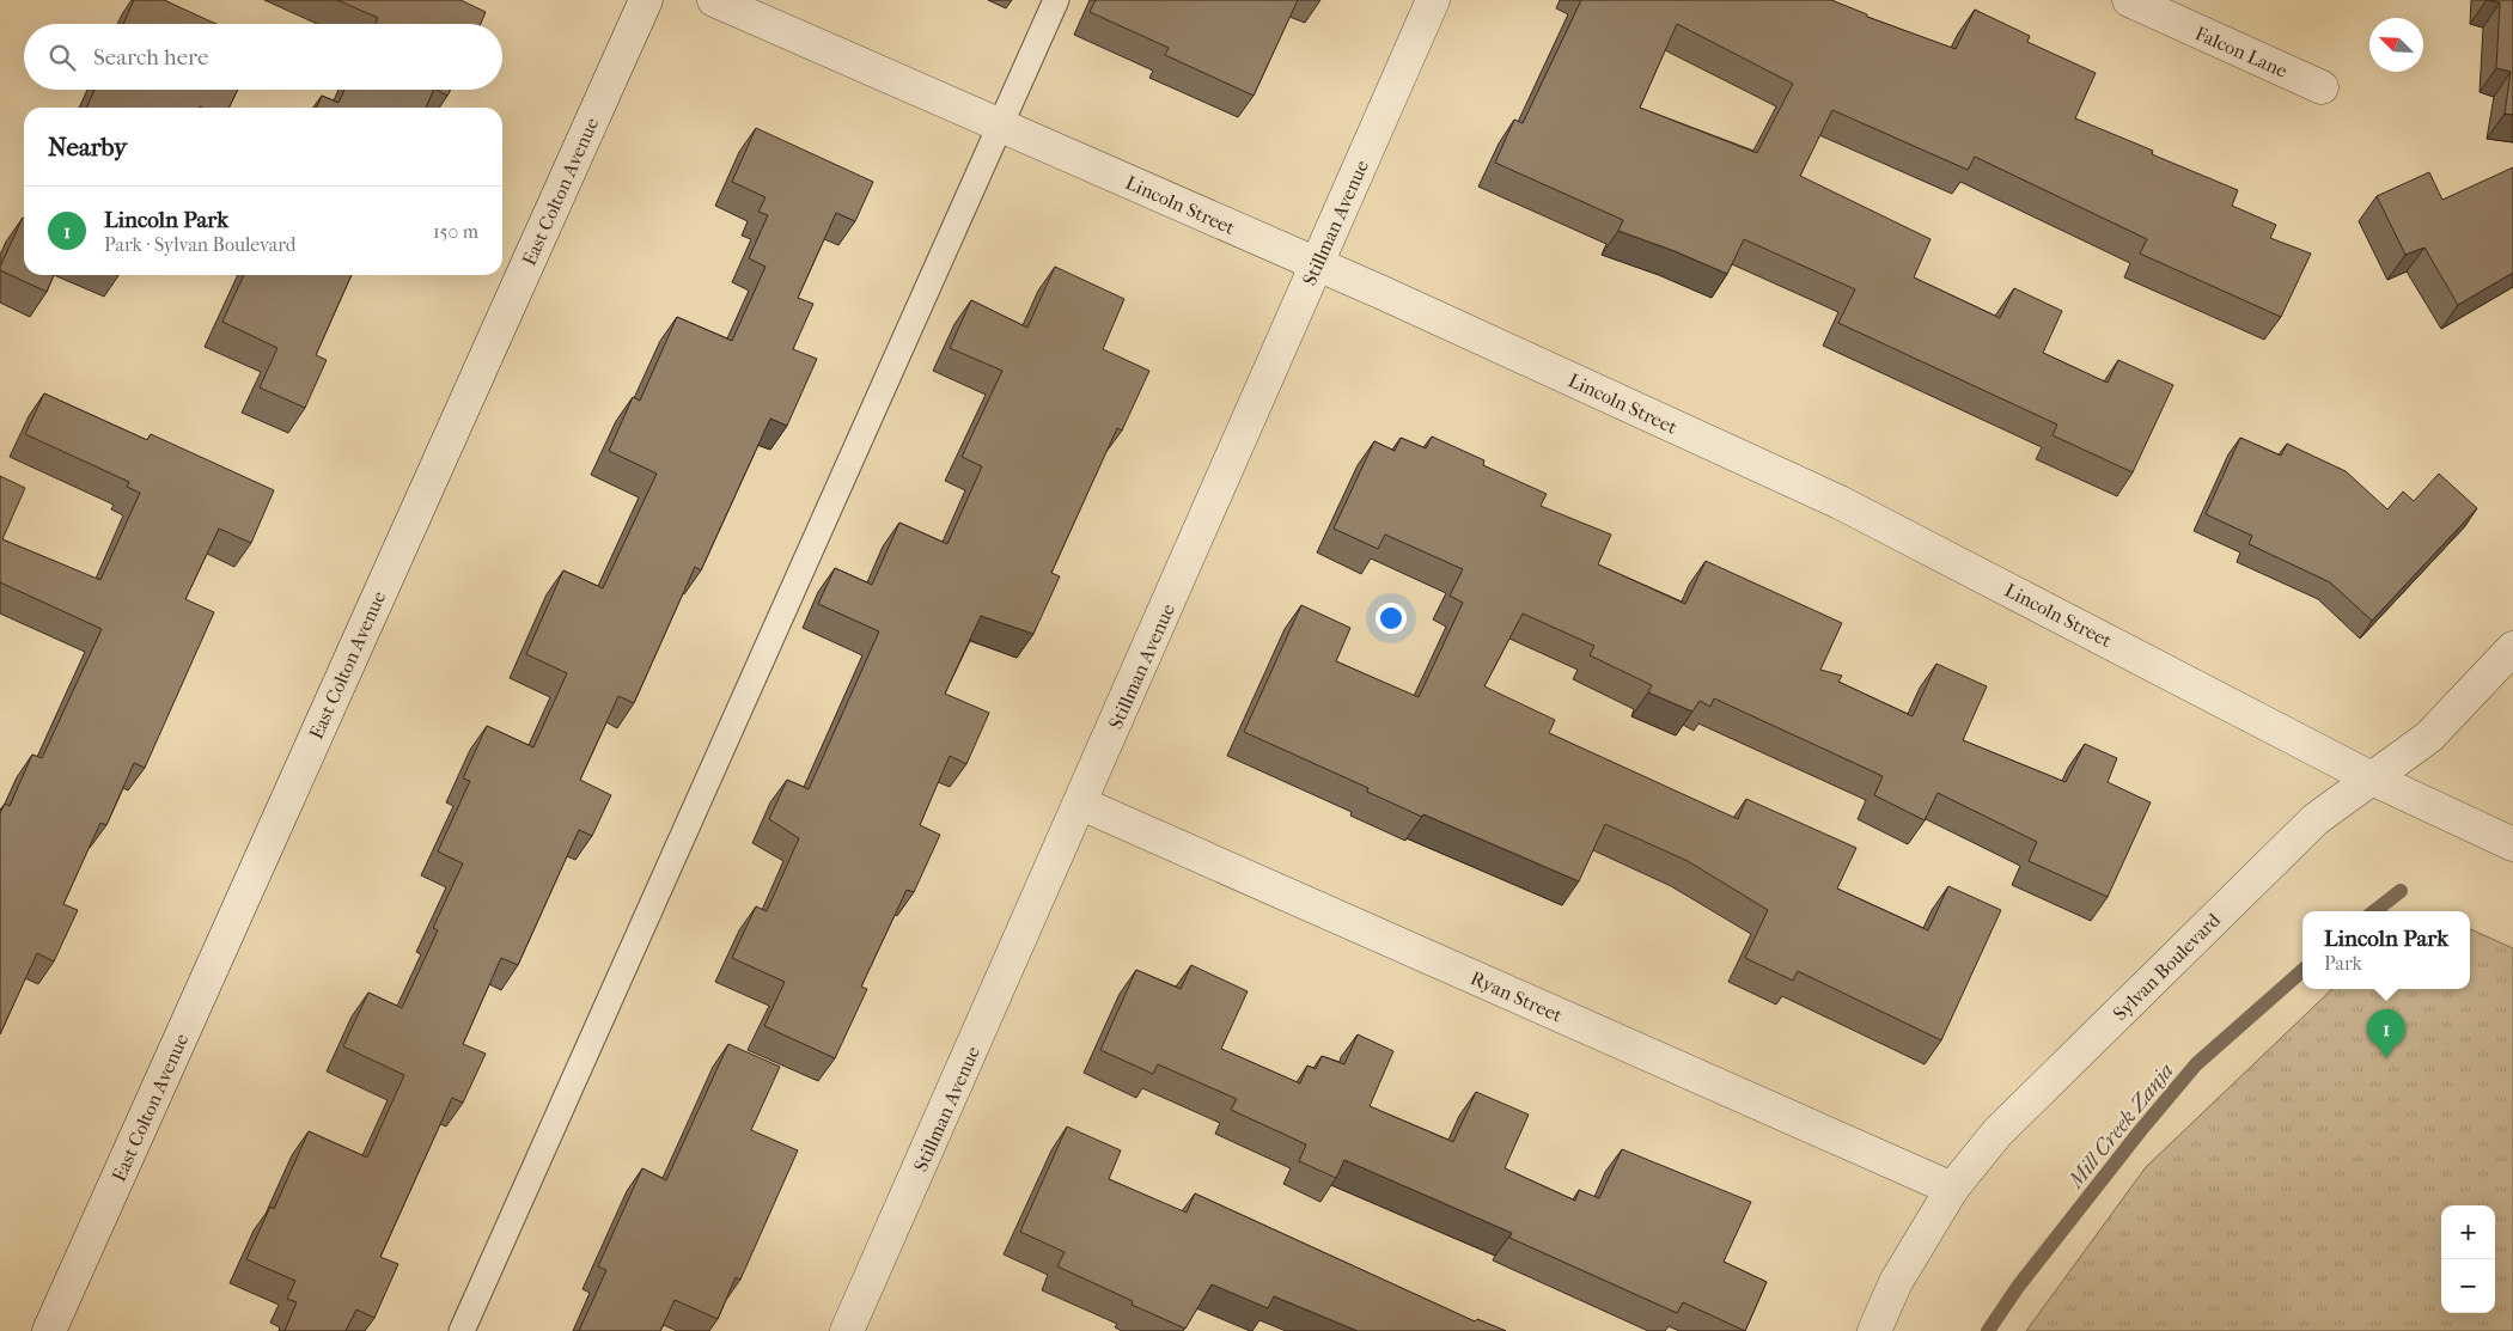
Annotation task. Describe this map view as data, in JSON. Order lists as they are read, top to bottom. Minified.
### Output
{"streets":{"street":["Falcon Lane","East Colton Avenue","Lincoln Street","Stillman Avenue","Sylvan Boulevard","Ryan Street"]},"crossings":[["Lincoln Street","Stillman Avenue"],["Lincoln Street","Sylvan Boulevard"],["Stillman Avenue","Ryan Street"],["Sylvan Boulevard","Ryan Street"]],"water":["Mill Creek Zanja"],"north":"top left","page":{"search":"Search here","heading":"Nearby","list":[{"mark":"1","name":"Lincoln Park","note":"Park · Sylvan Boulevard","value":"150 m"}],"popup":["Lincoln Park","Park"],"pins":"1","map_buttons":["+","−"]}}
